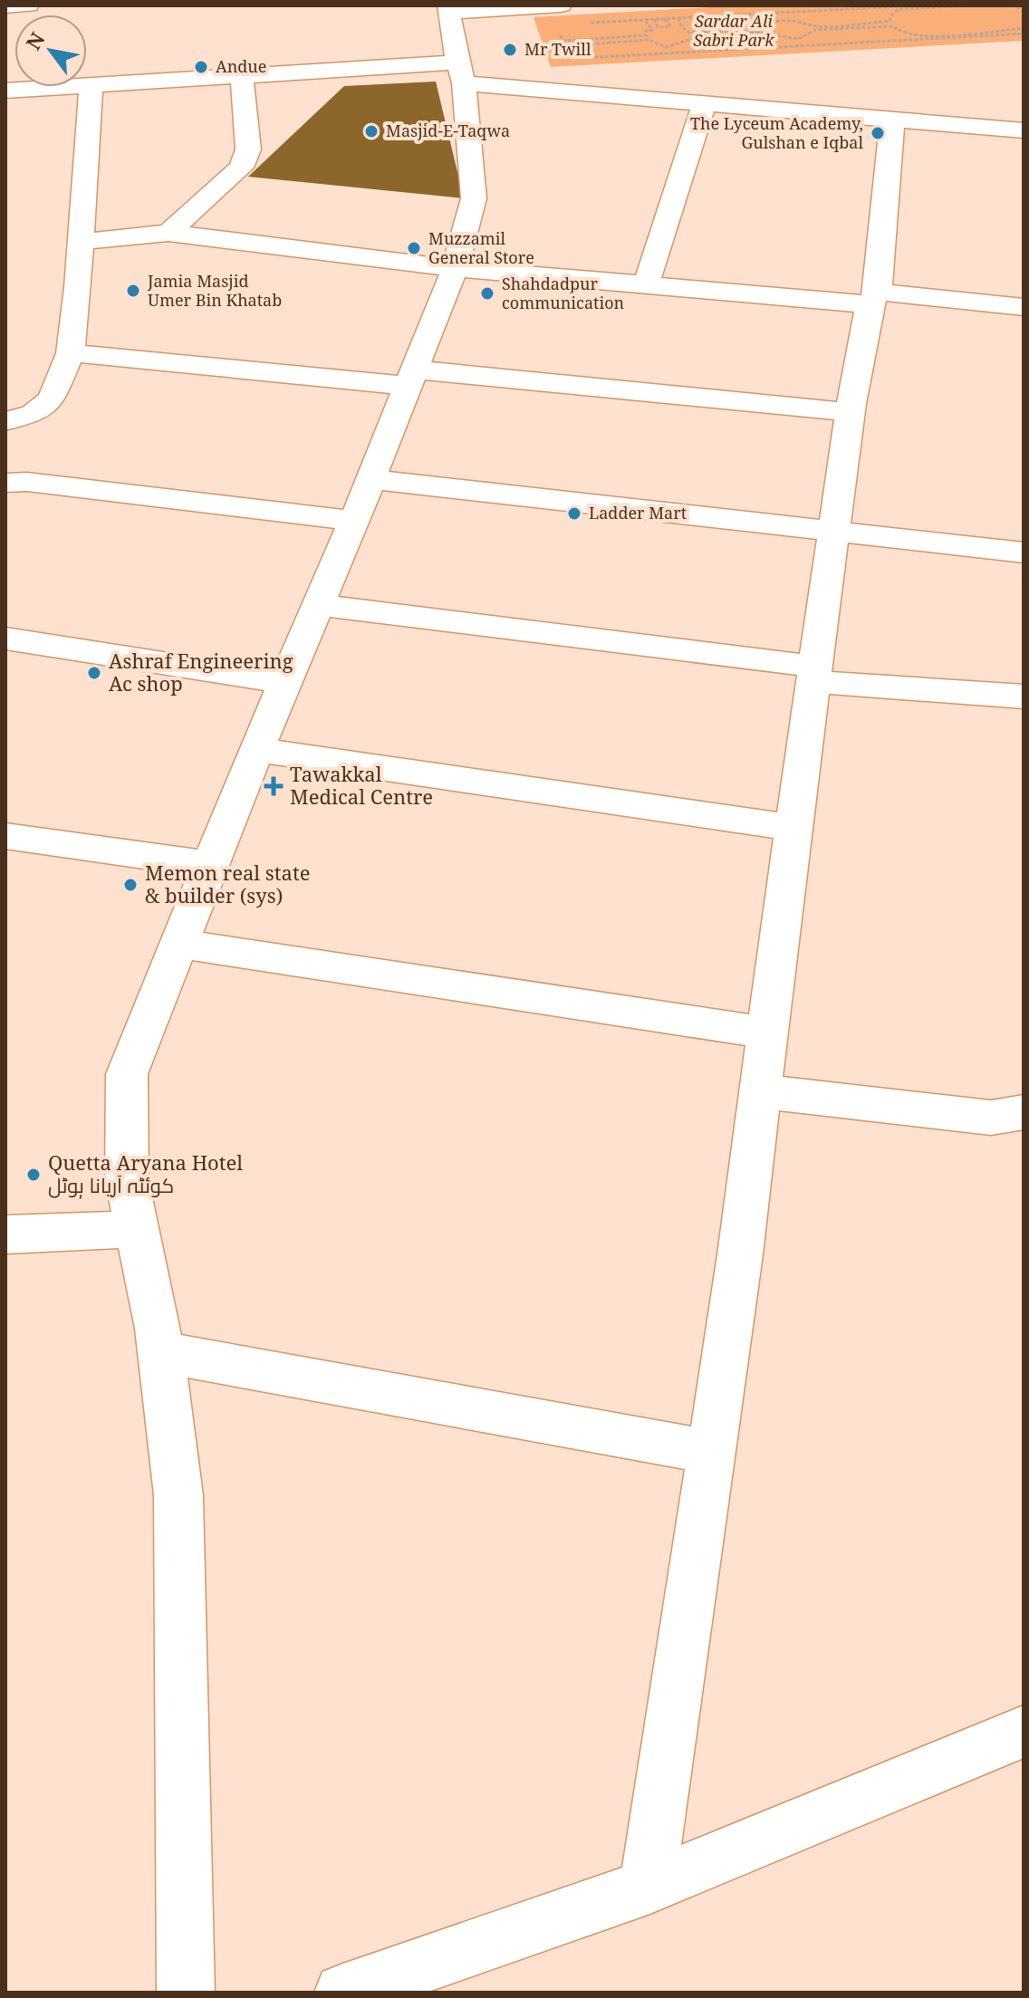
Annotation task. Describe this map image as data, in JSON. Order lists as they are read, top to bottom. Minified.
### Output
{"parks":["Sardar Ali Sabri Park"],"places":{"other":["Mr Twill","Andue","Masjid-E-Taqwa","The Lyceum Academy, Gulshan e Iqbal","Muzzamil General Store","Jamia Masjid Umer Bin Khatab","Shahdadpur communication","Ladder Mart","Ashraf Engineering Ac shop","Memon real state & builder (sys)","Quetta Aryana Hotel کوئٹہ آریانا ہوٹل"],"health":["Tawakkal Medical Centre"]},"north":"top left"}
